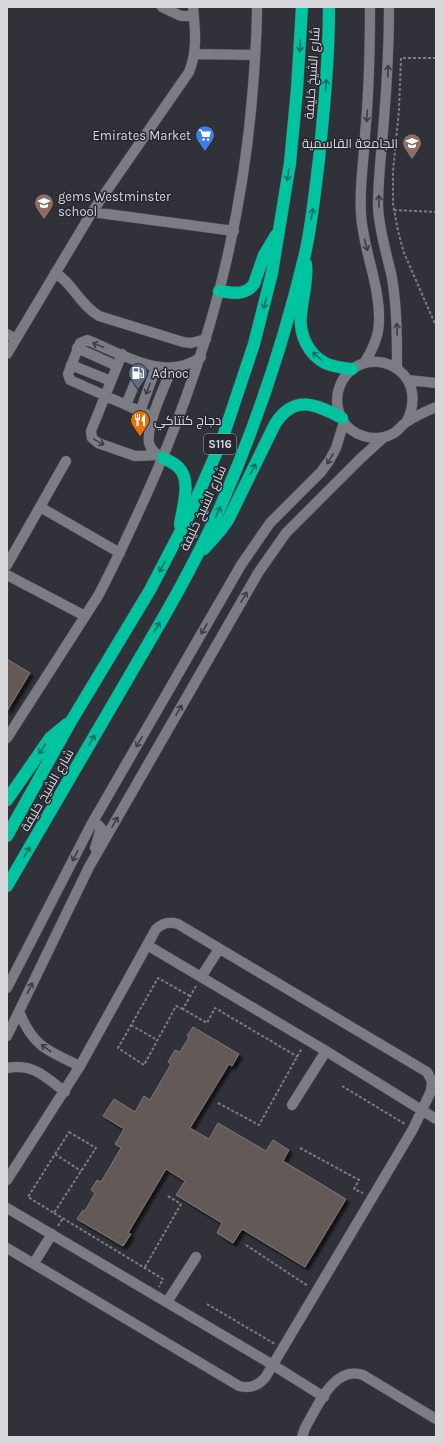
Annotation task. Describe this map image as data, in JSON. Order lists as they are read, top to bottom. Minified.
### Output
{"streets":{"highway":["شارع الشيخ خليفة","S116"]},"places":{"supermarket":["Emirates Market"],"school or university":["الجامعة القاسمية","gems Westminster school"],"fuel station":["Adnoc"],"restaurant":["دجاج كنتاكي"]}}
